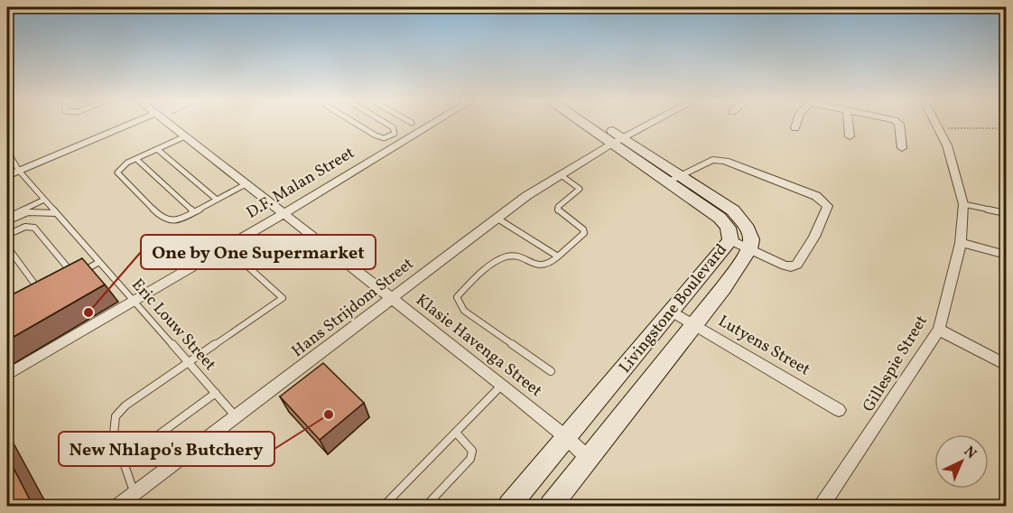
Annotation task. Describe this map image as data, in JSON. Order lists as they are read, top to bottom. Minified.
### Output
{"streets":{"street":["D.F. Malan Street","Hans Strijdom Street","Livingstone Boulevard","Klasie Havenga Street","Lutyens Street","Gillespie Street"],"lane":["Eric Louw Street"]},"crossings":[["D.F. Malan Street","Eric Louw Street"],["D.F. Malan Street","Klasie Havenga Street"],["Hans Strijdom Street","Livingstone Boulevard"],["Hans Strijdom Street","Eric Louw Street"],["Hans Strijdom Street","Klasie Havenga Street"],["Livingstone Boulevard","Klasie Havenga Street"],["Livingstone Boulevard","Lutyens Street"]],"places":["One by One Supermarket","New Nhlapo's Butchery"],"north":"top right"}
